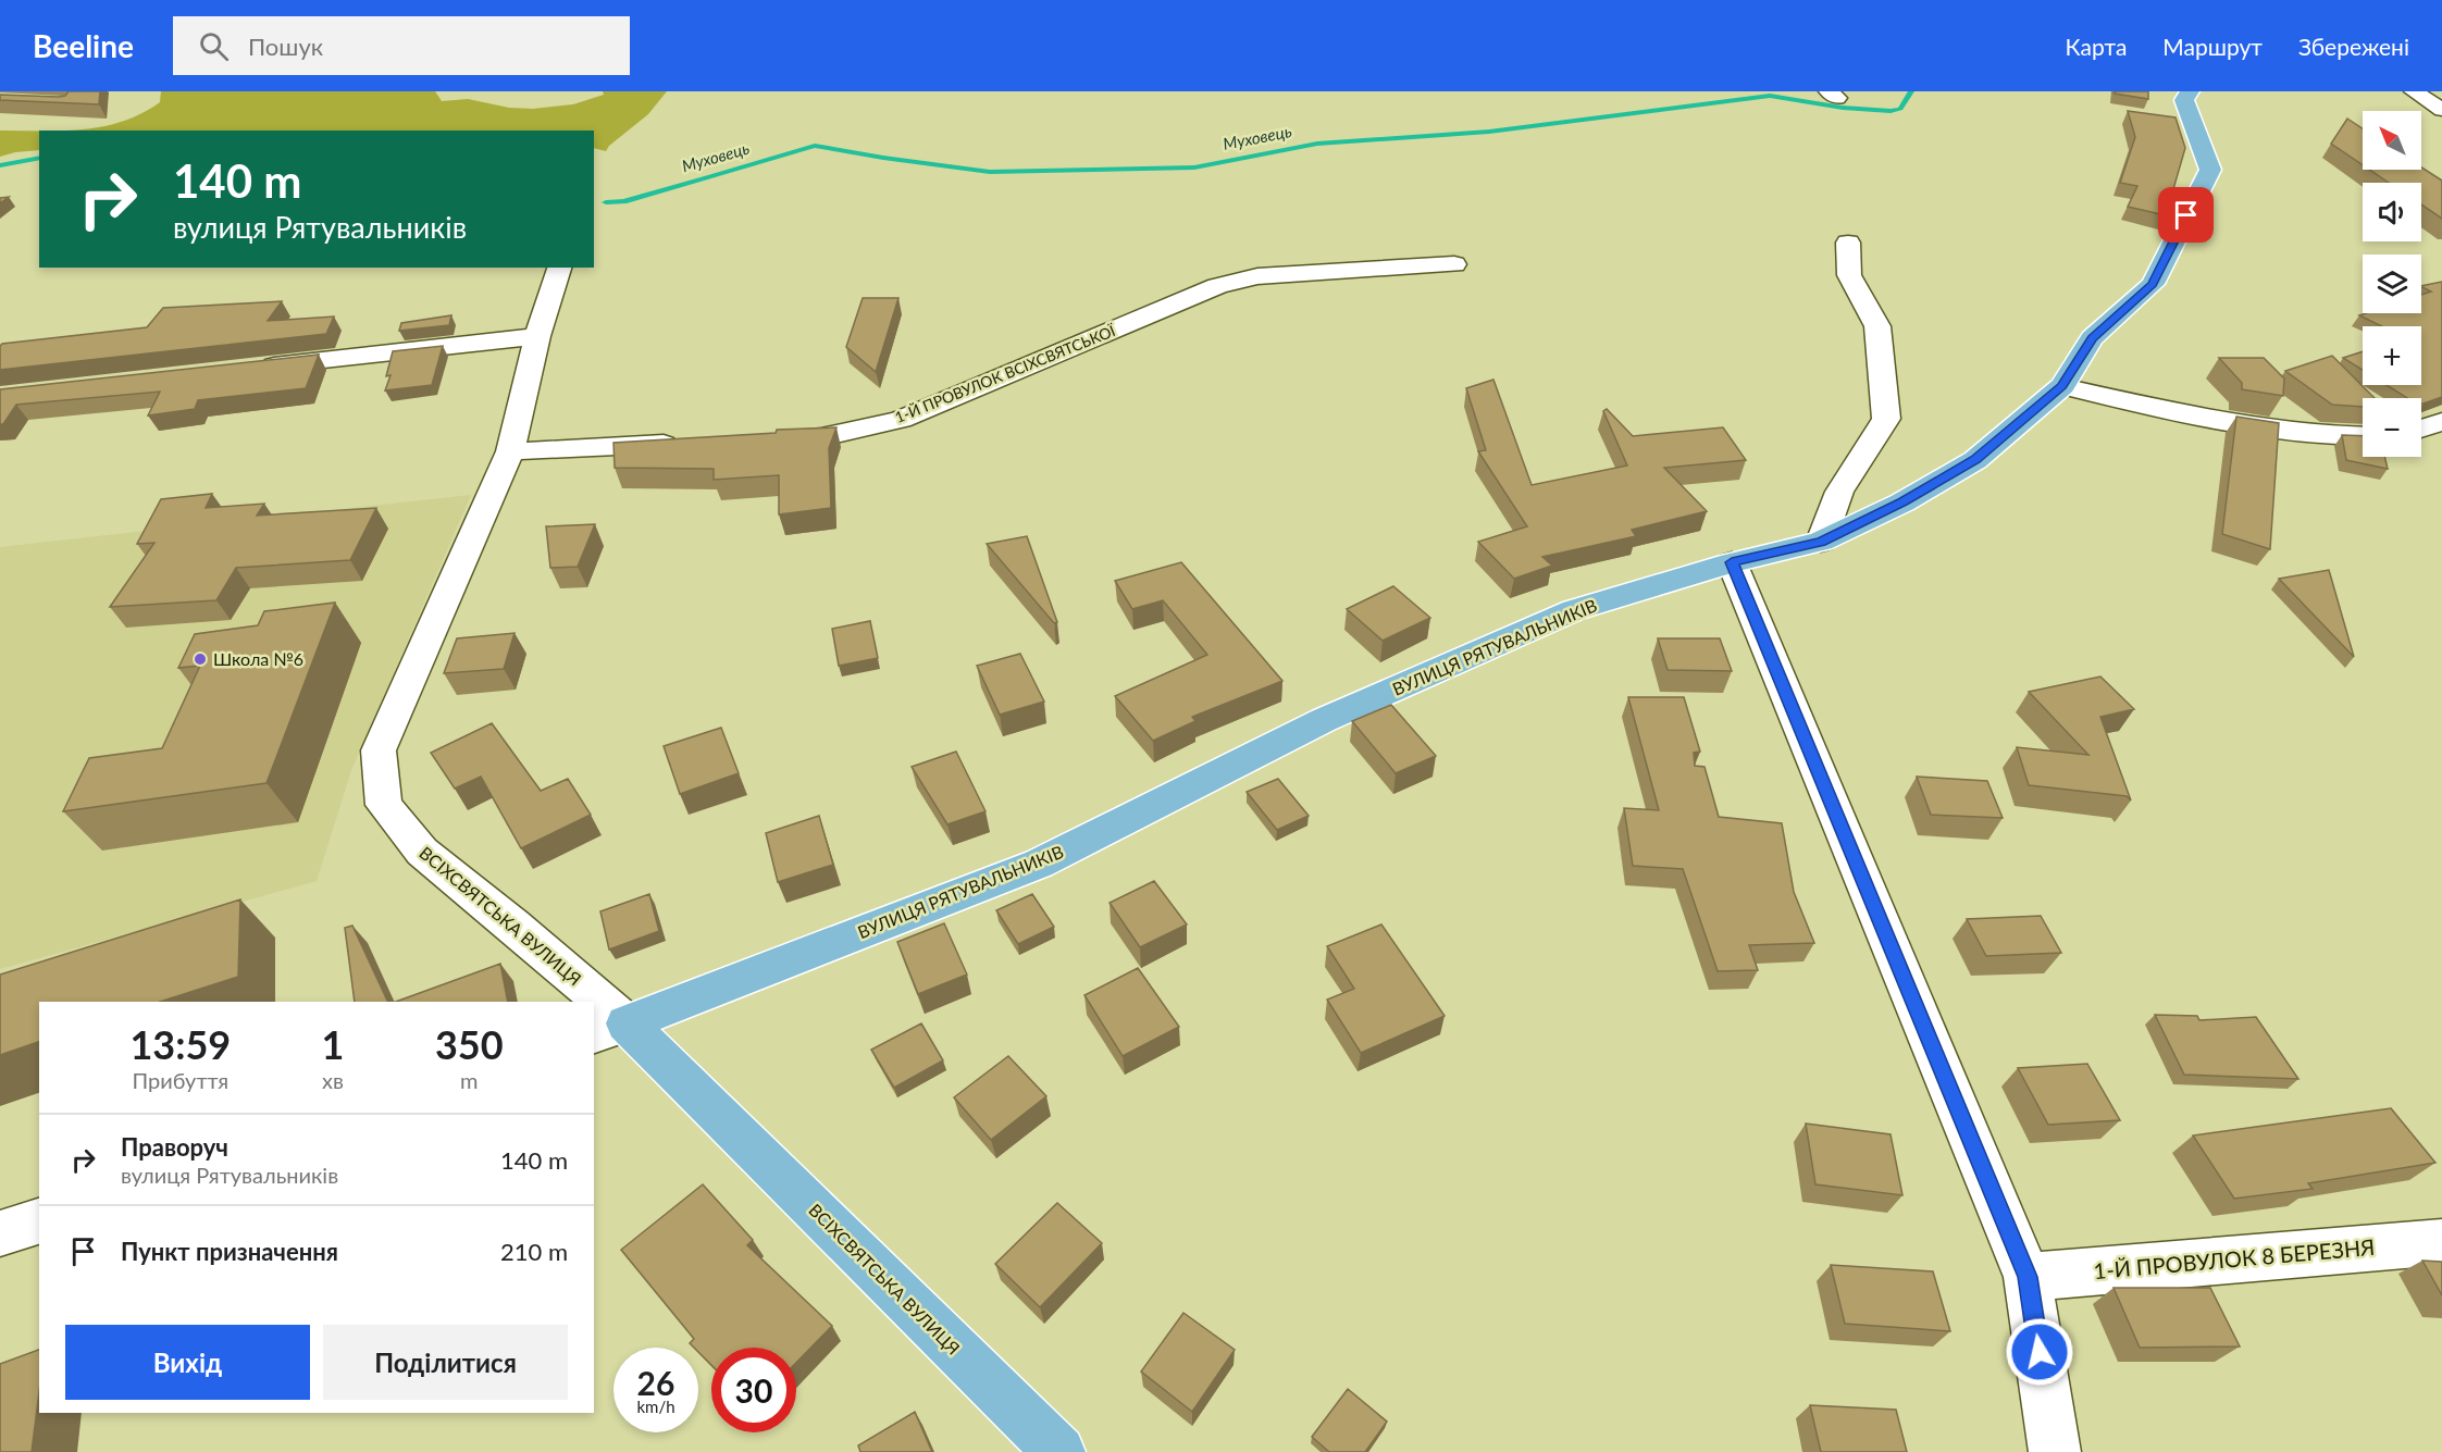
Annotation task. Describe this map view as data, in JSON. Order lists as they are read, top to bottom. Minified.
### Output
{"streets":{"main road":["ВУЛИЦЯ РЯТУВАЛЬНИКІВ","ВСІХСВЯТСЬКА ВУЛИЦЯ"],"street":["1-Й ПРОВУЛОК ВСІХСВЯТСЬКОЇ","1-Й ПРОВУЛОК 8 БЕРЕЗНЯ"]},"crossings":[["ВУЛИЦЯ РЯТУВАЛЬНИКІВ","ВСІХСВЯТСЬКА ВУЛИЦЯ"]],"water":["Муховець"],"places":["Школа №6"],"north":"top left","page":{"header":"Beeline","search":"Пошук","nav":["Карта","Маршрут","Збережені"],"map_buttons":["+","−"],"turn":["140 m","вулиця Рятувальників"],"eta":["13:59","Прибуття","1","хв","350","m"],"list":[{"name":"Праворуч","note":"вулиця Рятувальників","value":"140 m"},{"name":"Пункт призначення","value":"210 m"}],"buttons":["Вихід","Поділитися"],"speed":"26 km/h","limit":"30"}}
